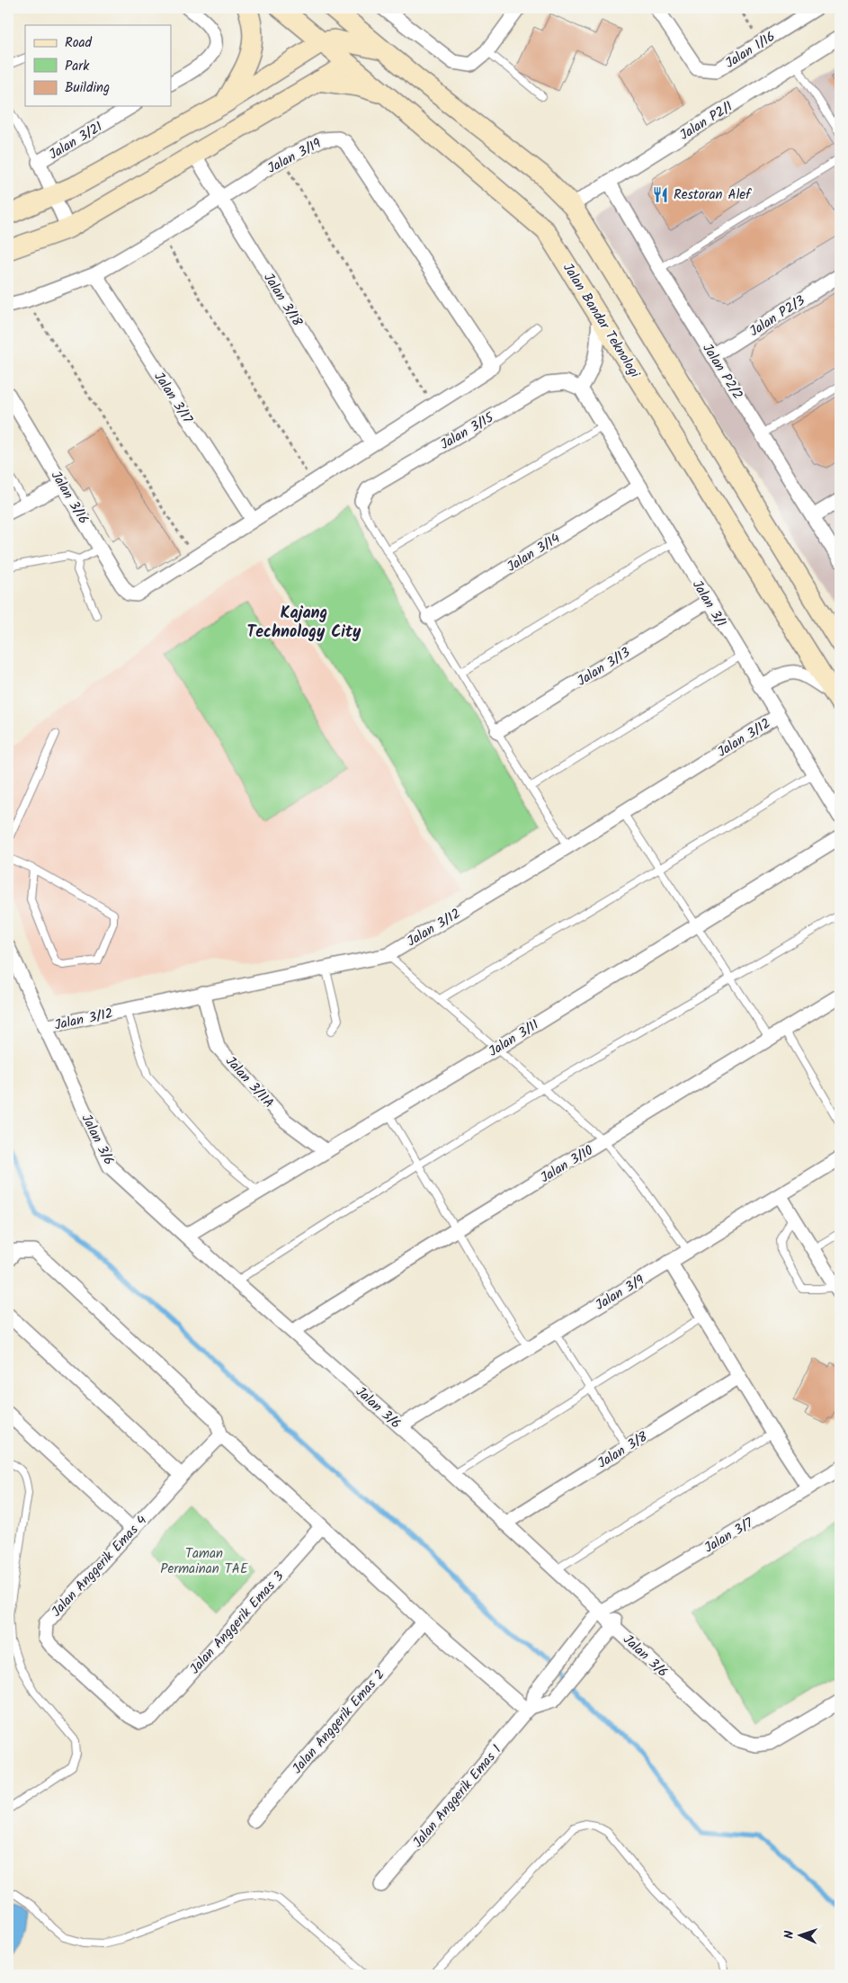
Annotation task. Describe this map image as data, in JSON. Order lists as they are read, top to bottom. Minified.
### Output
{"streets":{"street":["Jalan 1/16","Jalan P2/1","Jalan 3/21","Jalan 3/19","Jalan 3/18","Jalan P2/3","Jalan Bandar Teknologi","Jalan P2/2","Jalan 3/17","Jalan 3/15","Jalan 3/16","Jalan 3/14","Jalan 3/1","Jalan 3/13","Jalan 3/12","Jalan 3/11","Jalan 3/11A","Jalan 3/6","Jalan 3/10","Jalan 3/9","Jalan 3/8","Jalan 3/7","Jalan Anggerik Emas 4","Jalan Anggerik Emas 3","Jalan Anggerik Emas 2","Jalan Anggerik Emas 1"]},"crossings":[["Jalan P2/1","Jalan P2/2"],["Jalan 3/19","Jalan 3/18"],["Jalan 3/19","Jalan 3/17"],["Jalan P2/3","Jalan P2/2"],["Jalan 3/15","Jalan 3/1"],["Jalan 3/14","Jalan 3/1"],["Jalan 3/1","Jalan 3/13"],["Jalan 3/1","Jalan 3/12"],["Jalan 3/12","Jalan 3/11A"],["Jalan 3/12","Jalan 3/6"],["Jalan 3/11","Jalan 3/11A"],["Jalan 3/11","Jalan 3/6"],["Jalan 3/6","Jalan 3/10"],["Jalan 3/6","Jalan 3/9"],["Jalan 3/6","Jalan 3/8"],["Jalan 3/6","Jalan 3/7"],["Jalan 3/6","Jalan Anggerik Emas 1"],["Jalan 3/7","Jalan Anggerik Emas 1"],["Jalan Anggerik Emas 4","Jalan Anggerik Emas 3"]],"districts":["Kajang Technology City"],"parks":["Taman Permainan TAE"],"places":{"restaurant":["Restoran Alef"]},"legend":["Road","Park","Building"],"north":"left"}
